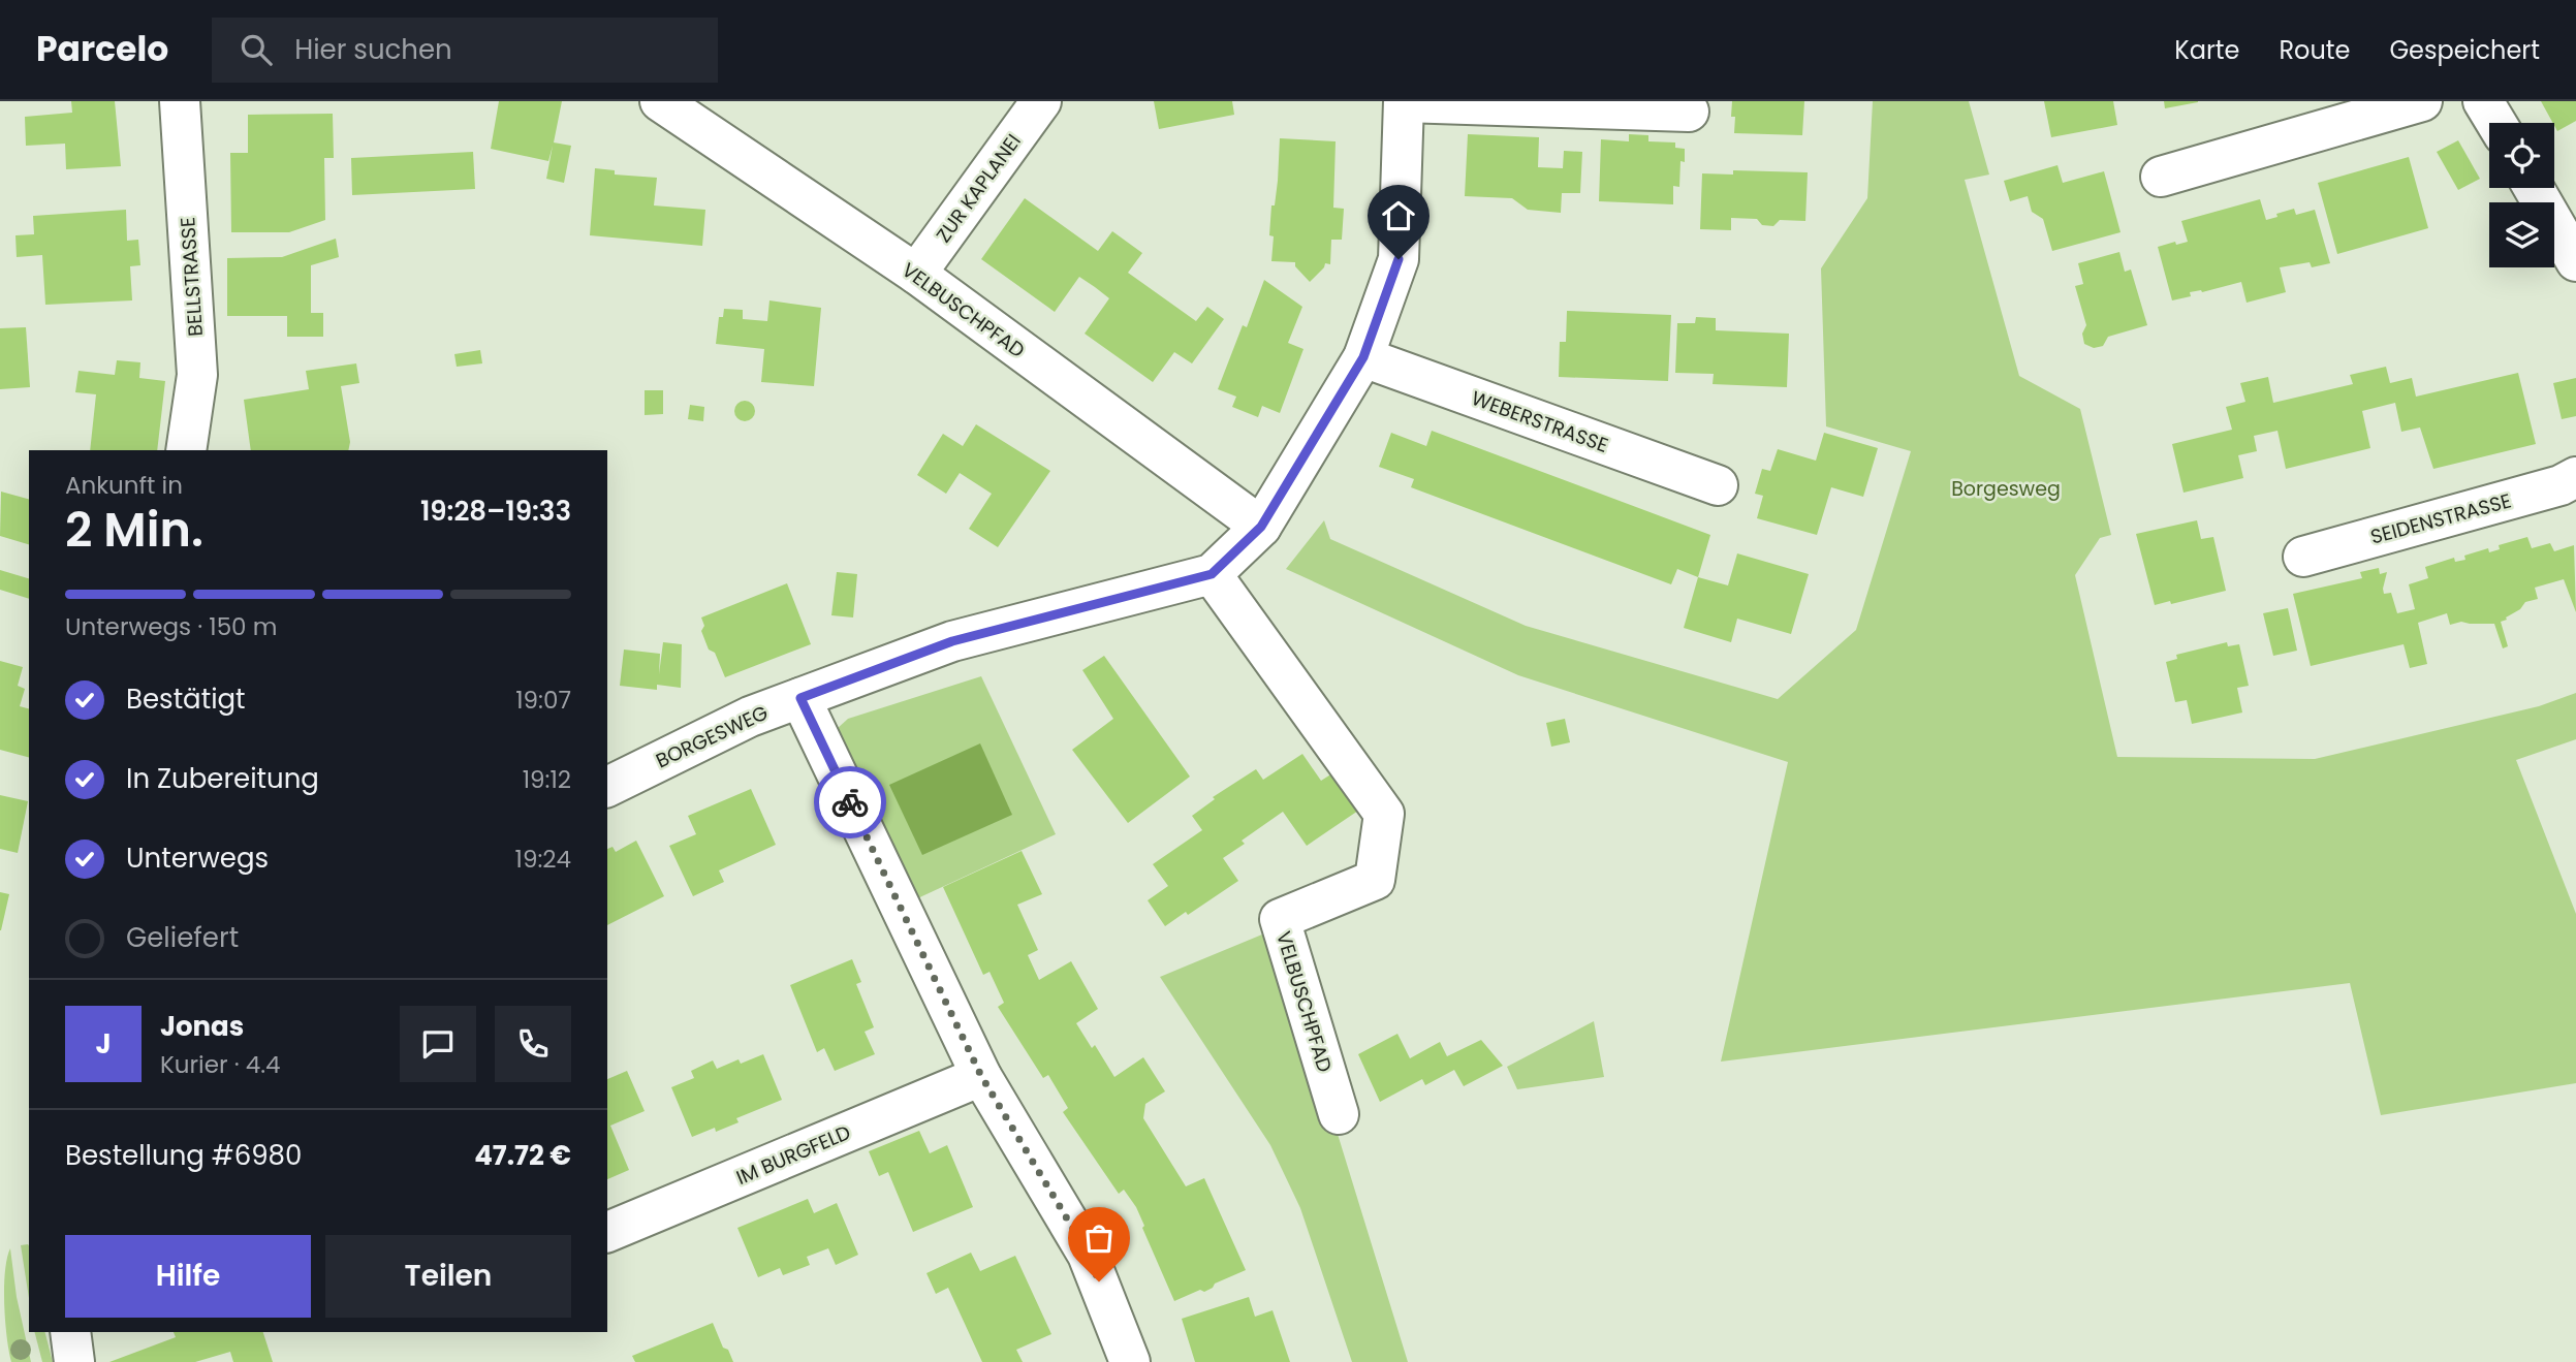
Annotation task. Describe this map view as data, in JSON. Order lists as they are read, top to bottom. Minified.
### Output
{"streets":{"street":["ZUR KAPLANEI","BELLSTRASSE","VELBUSCHPFAD","WEBERSTRASSE","SEIDENSTRASSE","BORGESWEG","IM BURGFELD"]},"crossings":[["ZUR KAPLANEI","VELBUSCHPFAD"],["VELBUSCHPFAD","BORGESWEG"]],"parks":["Borgesweg"],"page":{"header":"Parcelo","search":"Hier suchen","nav":["Karte","Route","Gespeichert"],"heading":["2 Min.","Ankunft in","19:28–19:33"],"panel":["Jonas","Kurier · 4.4","Bestellung #6980","47.72 €"],"bar":"Unterwegs · 150 m","list":[["Bestätigt","19:07"],["In Zubereitung","19:12"],["Unterwegs","19:24"],"Geliefert"],"round":"J","buttons":["Hilfe","Teilen"]}}
